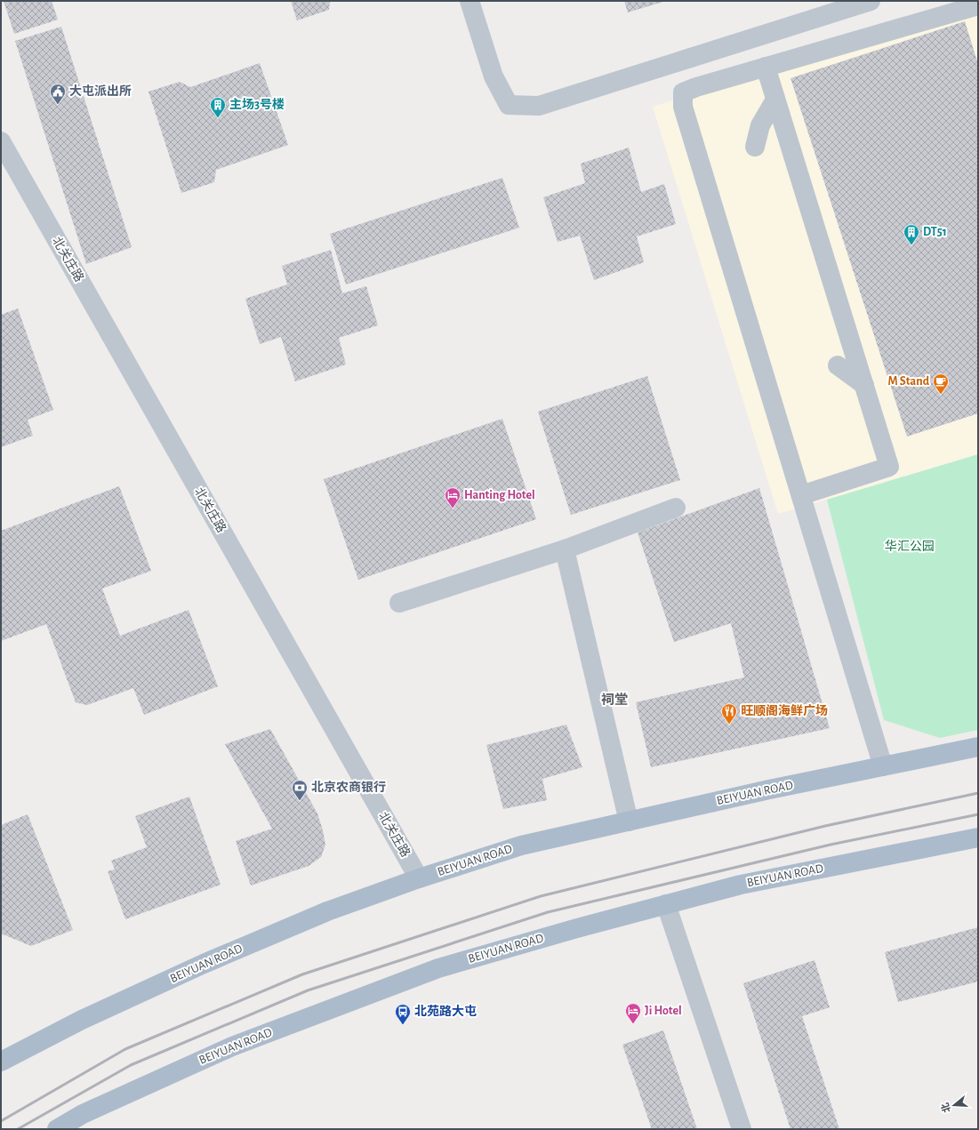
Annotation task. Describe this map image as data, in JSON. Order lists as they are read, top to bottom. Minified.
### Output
{"streets":{"main road":["BEIYUAN ROAD"],"street":["北关庄路"]},"crossings":[["北关庄路","BEIYUAN ROAD"]],"districts":["祠堂"],"parks":["华汇公园"],"places":{"public building":["大屯派出所"],"building":["主场3号楼","DT51"],"cafe":["M Stand"],"hotel":["Hanting Hotel","Ji Hotel"],"restaurant":["旺顺阁海鲜广场"],"bank":["北京农商银行"],"bus stop":["北苑路大屯"]},"north":"left"}
